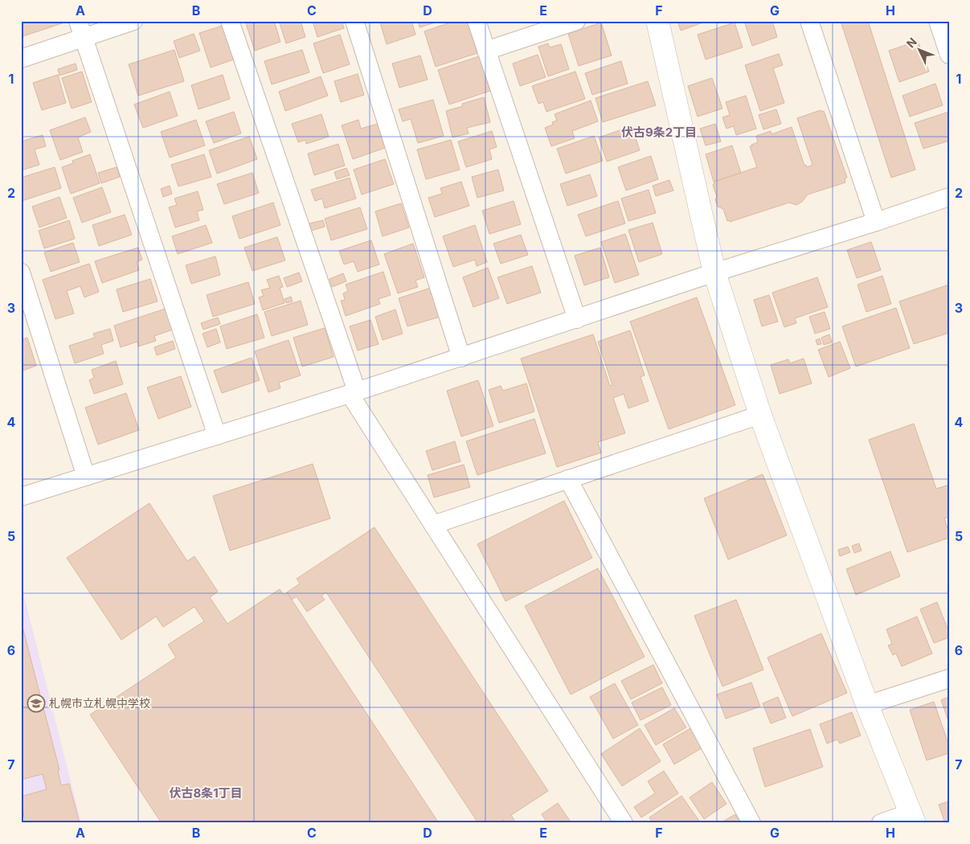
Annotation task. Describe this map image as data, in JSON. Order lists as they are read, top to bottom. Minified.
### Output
{"districts":["伏古9条2丁目","伏古8条1丁目"],"places":{"school or university":["札幌市立札幌中学校"]},"north":"top left","grid":{"columns":["A","B","C","D","E","F","G","H"],"rows":["1","2","3","4","5","6","7"]}}
